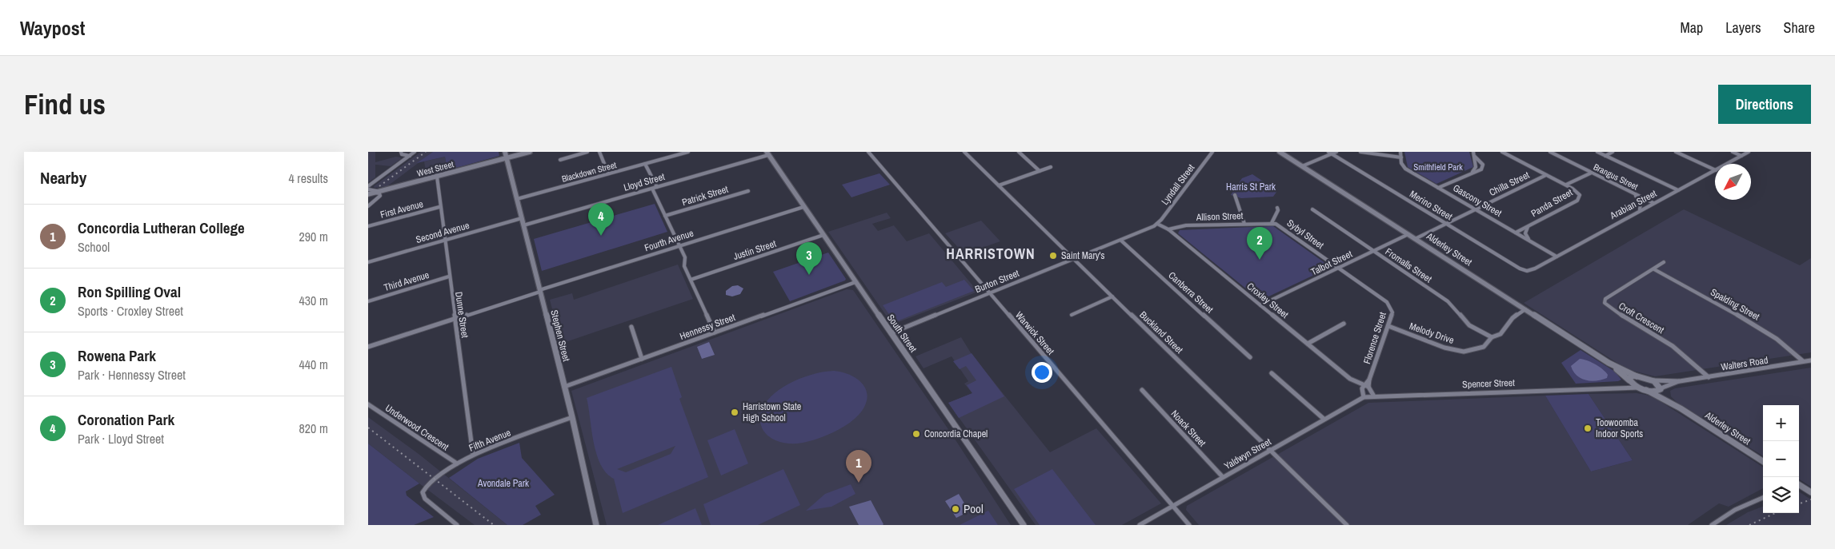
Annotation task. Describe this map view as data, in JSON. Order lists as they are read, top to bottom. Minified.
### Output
{"streets":{"street":["West Street","Blackdown Street","Brangus Street","Lloyd Street","Chilla Street","Lyndall Street","Patrick Street","Gascony Street","Panda Street","Arabian Street","Merino Street","First Avenue","Allison Street","Second Avenue","Sybyl Street","Fourth Avenue","Alderley Street","Justin Street","Talbot Street","Fromalls Street","Third Avenue","Burton Street","Canberra Street","Croxley Street","Spalding Street","Dunne Street","Croft Crescent","Hennessy Street","Buckland Street","South Street","Warwick Street","Melody Drive","Stephen Street","Florence Street","Walters Road","Spencer Street","Underwood Crescent","Noack Street","Fifth Avenue","Yaldwyn Street"]},"crossings":[["West Street","Dunne Street"],["West Street","Stephen Street"],["Blackdown Street","Stephen Street"],["Brangus Street","Arabian Street"],["Lloyd Street","South Street"],["Lloyd Street","Stephen Street"],["Chilla Street","Gascony Street"],["Chilla Street","Panda Street"],["Chilla Street","Merino Street"],["Chilla Street","Alderley Street"],["Lyndall Street","Burton Street"],["Lyndall Street","Croxley Street"],["Gascony Street","Panda Street"],["Gascony Street","Arabian Street"],["Arabian Street","Merino Street"],["First Avenue","Dunne Street"],["Allison Street","Sybyl Street"],["Allison Street","Croxley Street"],["Second Avenue","Dunne Street"],["Second Avenue","Stephen Street"],["Sybyl Street","Talbot Street"],["Sybyl Street","Florence Street"],["Fourth Avenue","Dunne Street"],["Fourth Avenue","South Street"],["Fourth Avenue","Stephen Street"],["Alderley Street","Talbot Street"],["Alderley Street","Melody Drive"],["Alderley Street","Walters Road"],["Alderley Street","Spencer Street"],["Justin Street","South Street"],["Talbot Street","Fromalls Street"],["Talbot Street","Croxley Street"],["Fromalls Street","Melody Drive"],["Third Avenue","Dunne Street"],["Burton Street","Canberra Street"],["Burton Street","Croxley Street"],["Burton Street","Buckland Street"],["Burton Street","South Street"],["Burton Street","Warwick Street"],["Croxley Street","Florence Street"],["Spalding Street","Croft Crescent"],["Spalding Street","Walters Road"],["Dunne Street","Fifth Avenue"],["Croft Crescent","Walters Road"],["Hennessy Street","South Street"],["Hennessy Street","Stephen Street"],["Buckland Street","Yaldwyn Street"],["Warwick Street","Yaldwyn Street"],["Melody Drive","Florence Street"],["Stephen Street","Fifth Avenue"],["Spencer Street","Yaldwyn Street"],["Underwood Crescent","Fifth Avenue"],["Noack Street","Yaldwyn Street"]],"districts":["HARRISTOWN"],"parks":["Smithfield Park","Harris St Park","Avondale Park"],"places":["Saint Mary's","Harristown State High School","Toowoomba Indoor Sports","Concordia Chapel","Pool"],"north":"bottom left","page":{"header":"Waypost","nav":["Map","Layers","Share"],"buttons":"Directions","title":"Find us","heading":["Nearby","4 results"],"pins":["4","2","3","1"],"list":[{"mark":"1","name":"Concordia Lutheran College","note":"School","value":"290 m"},{"mark":"2","name":"Ron Spilling Oval","note":"Sports · Croxley Street","value":"430 m"},{"mark":"3","name":"Rowena Park","note":"Park · Hennessy Street","value":"440 m"},{"mark":"4","name":"Coronation Park","note":"Park · Lloyd Street","value":"820 m"}],"map_buttons":["+","−"]}}
